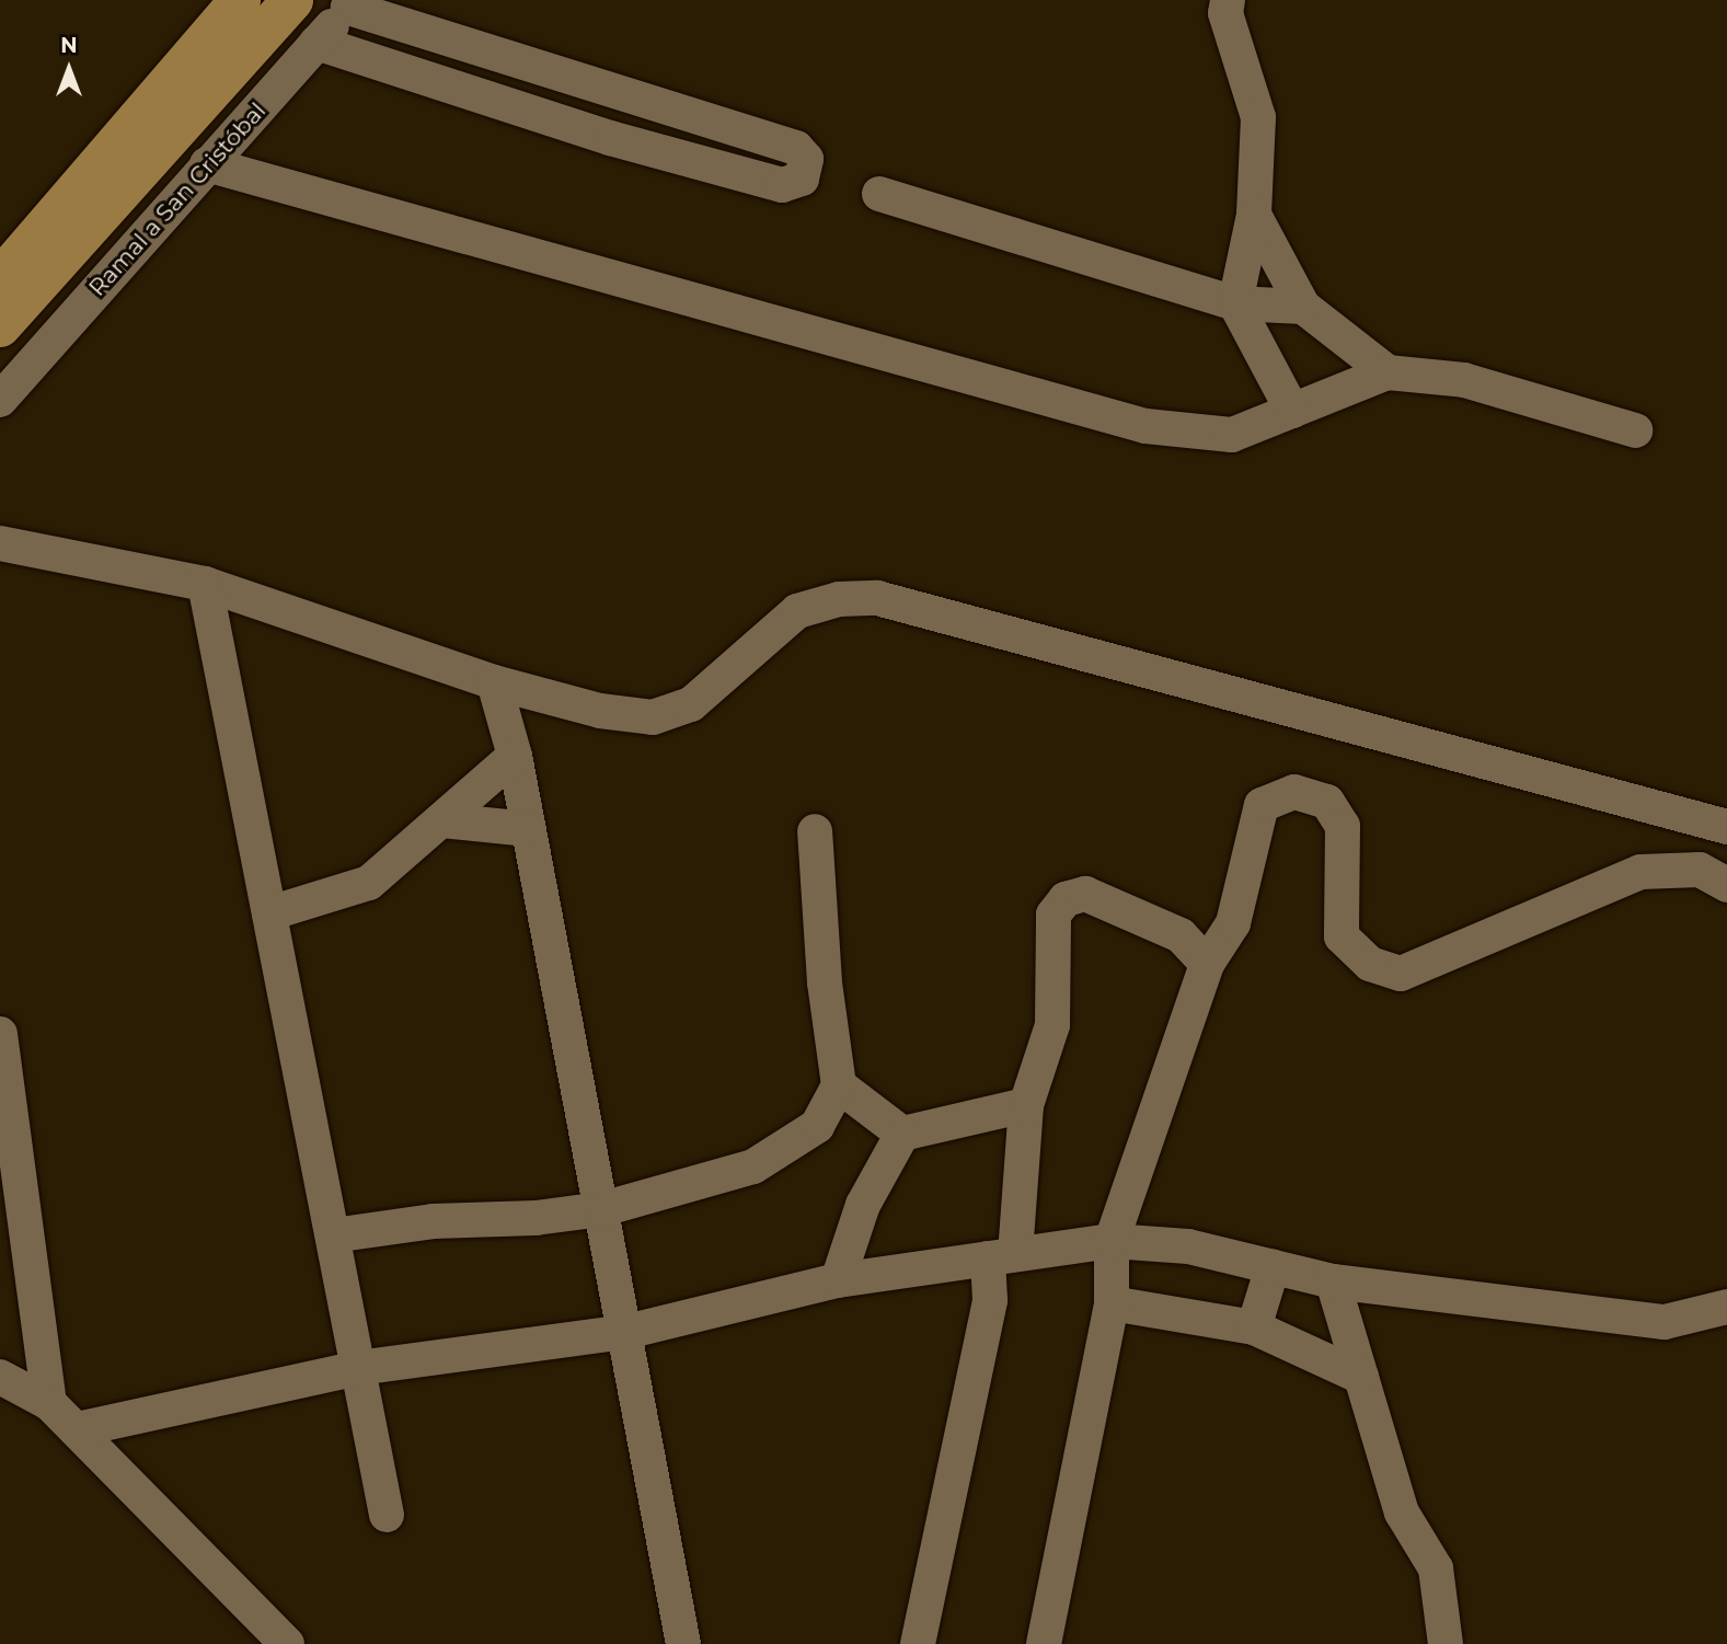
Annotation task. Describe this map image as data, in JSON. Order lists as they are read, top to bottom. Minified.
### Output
{"streets":{"street":["Ramal a San Cristóbal"]},"north":"top"}
